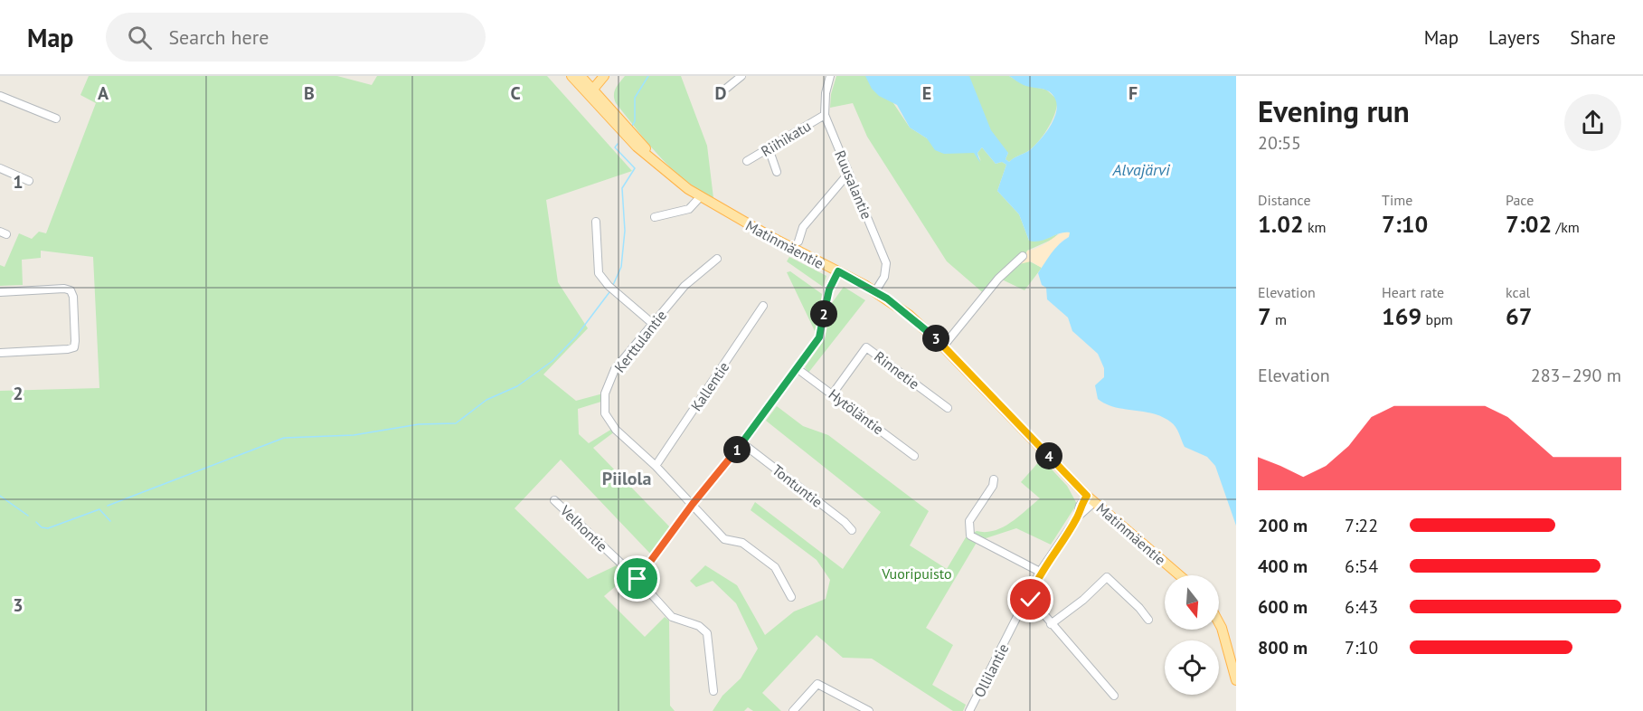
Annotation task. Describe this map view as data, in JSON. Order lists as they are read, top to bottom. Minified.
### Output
{"streets":{"main road":["Matinmäentie"],"street":["Riihikatu","Ruusalantie","Kerttulantie","Rinnetie","Kallentie","Hytöläntie","Tontuntie","Velhontie","Ollilantie"]},"crossings":[["Riihikatu","Ruusalantie"],["Ruusalantie","Matinmäentie"],["Matinmäentie","Ollilantie"],["Kerttulantie","Kallentie"],["Rinnetie","Hytöläntie"]],"districts":["Piilola"],"water":["Alvajärvi"],"parks":["Vuoripuisto"],"north":"bottom","page":{"header":"Map","search":"Search here","nav":["Map","Layers","Share"],"heading":["Evening run","20:55"],"stats":[["Distance","1.02 km"],["Time","7:10"],["Pace","7:02 /km"],["Elevation","7 m"],["Heart rate","169 bpm"],["kcal","67"]],"pins":["2","3","1","4"],"chart":["Elevation","283–290 m"],"list":[{"name":"200 m","note":"7:22"},{"name":"400 m","note":"6:54"},{"name":"600 m","note":"6:43"},{"name":"800 m","note":"7:10"}]},"grid":{"columns":["A","B","C","D","E","F"],"rows":["1","2","3"]}}
